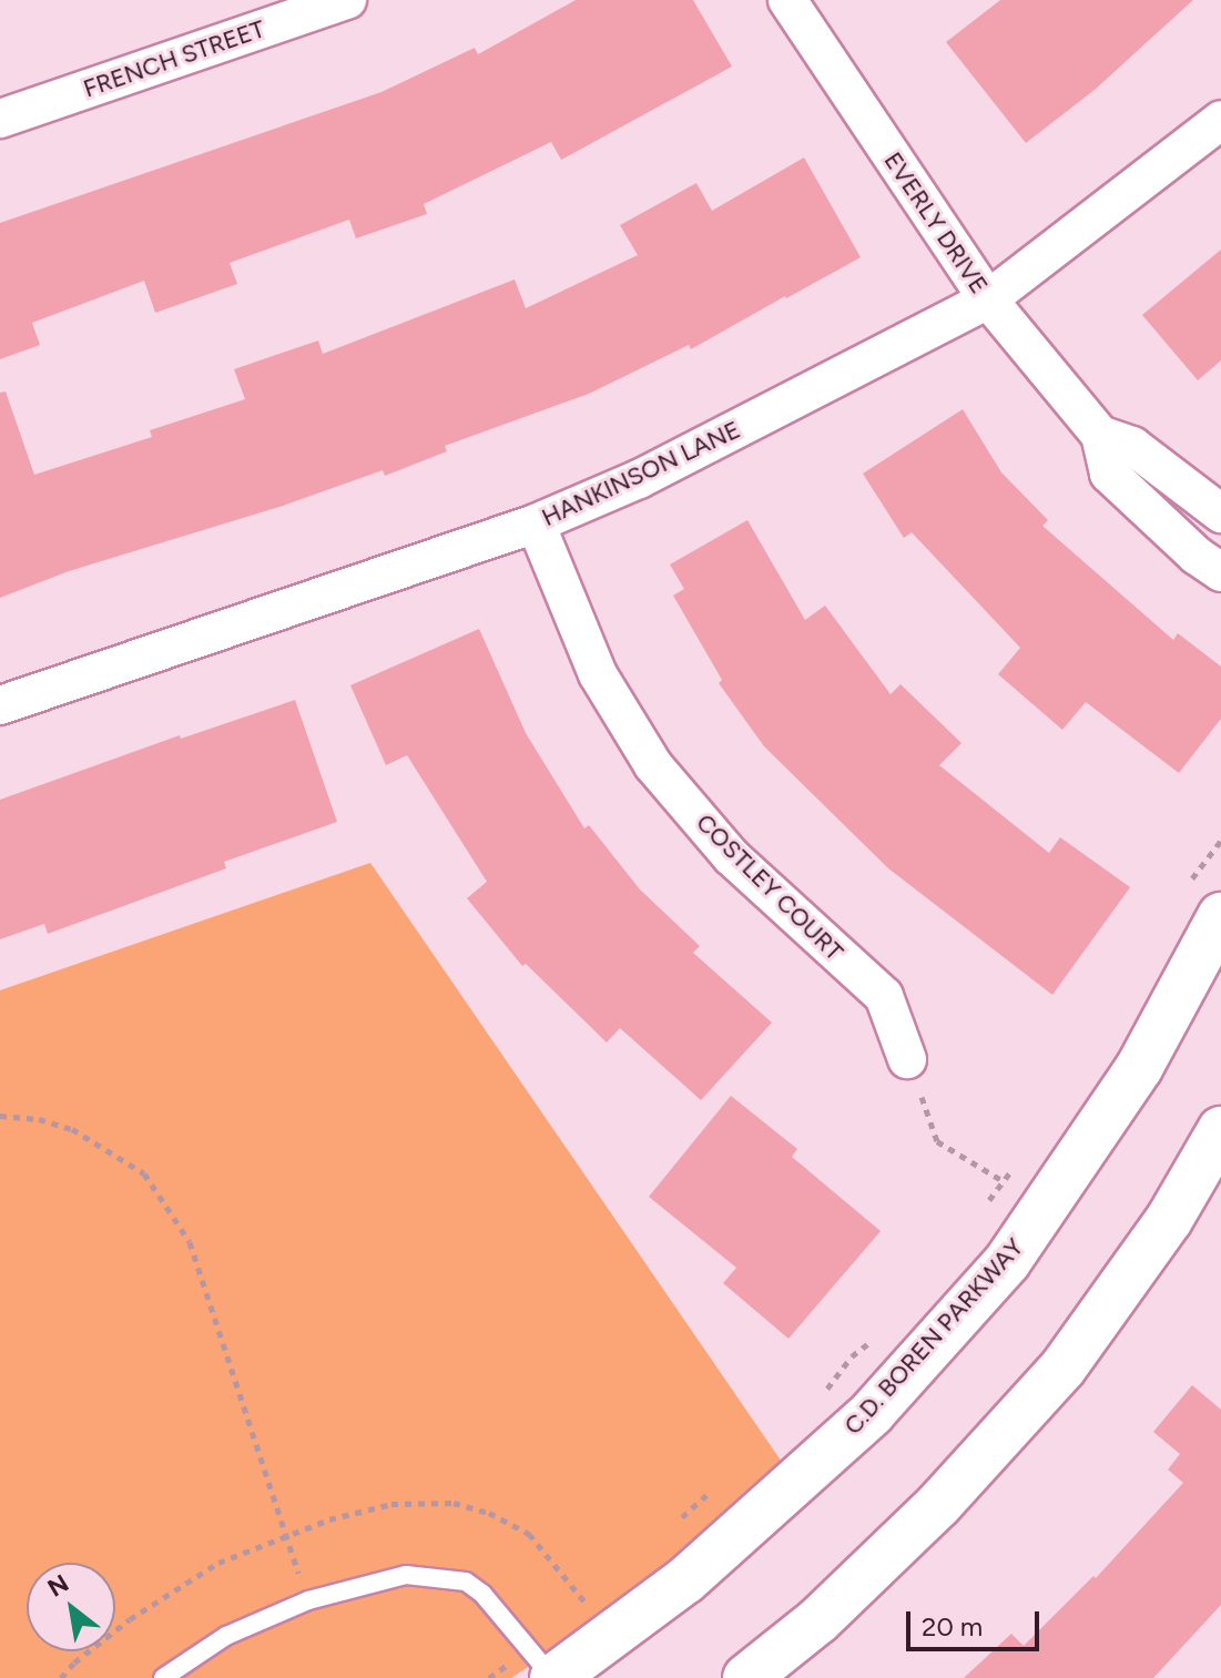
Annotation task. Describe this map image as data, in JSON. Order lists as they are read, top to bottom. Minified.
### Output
{"streets":{"street":["FRENCH STREET","EVERLY DRIVE","HANKINSON LANE","COSTLEY COURT","C.D. BOREN PARKWAY"]},"crossings":[["EVERLY DRIVE","HANKINSON LANE"],["HANKINSON LANE","COSTLEY COURT"]],"scale_bar":"20 m","north":"top left"}
